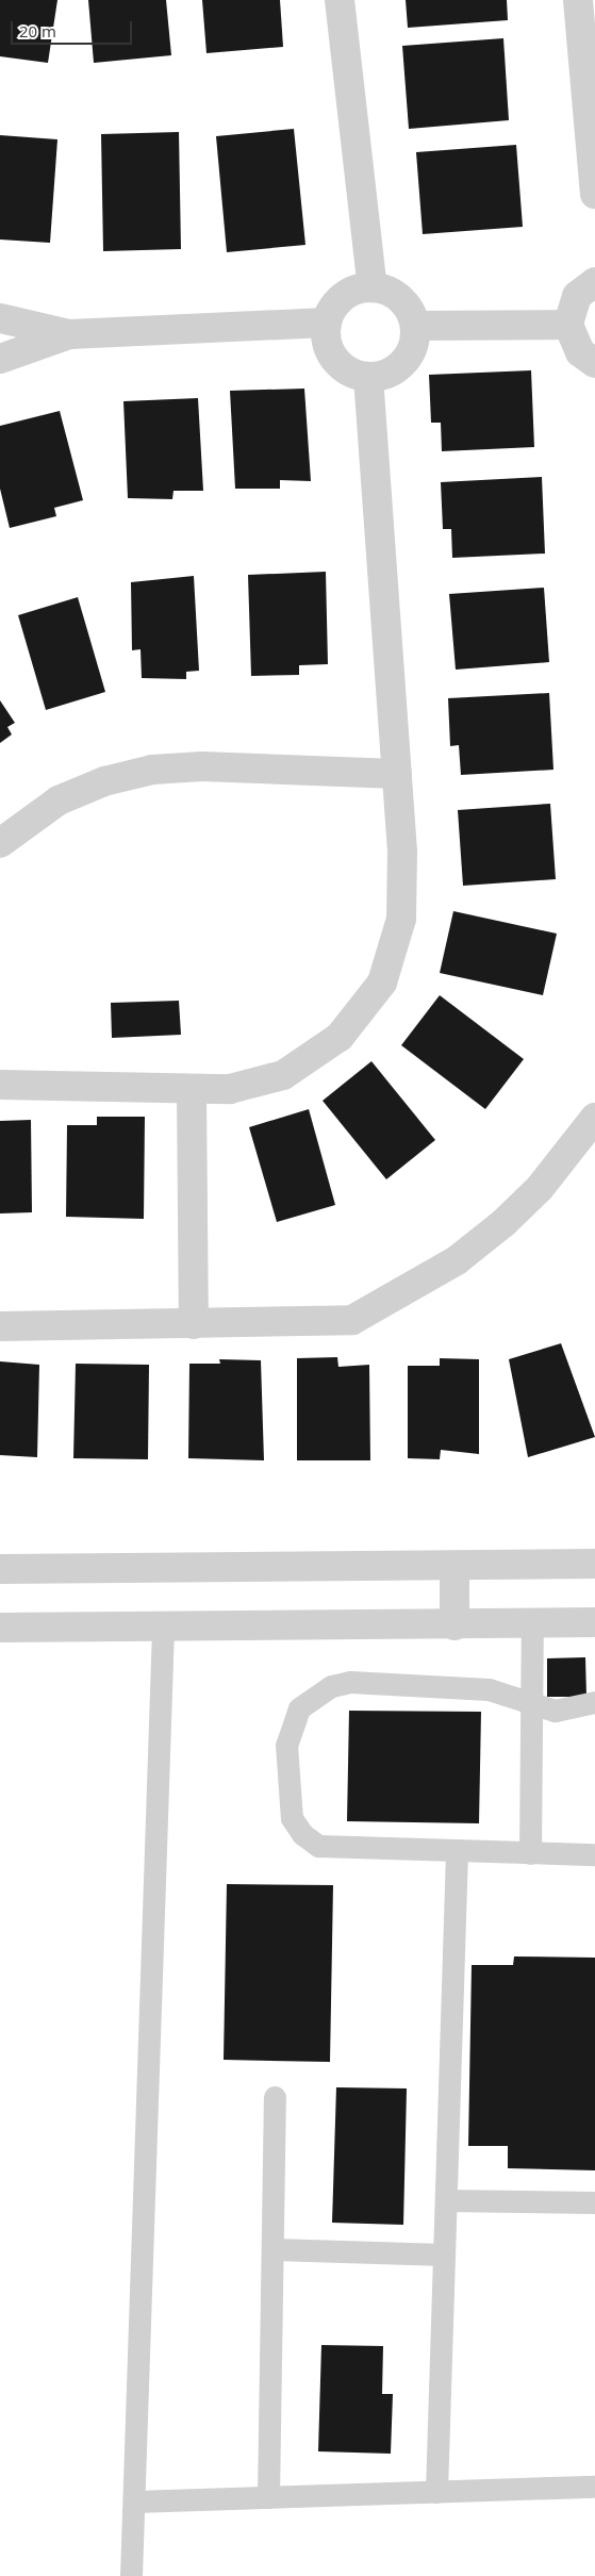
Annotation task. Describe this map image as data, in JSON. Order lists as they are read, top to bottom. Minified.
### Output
{"scale_bar":"20 m"}
